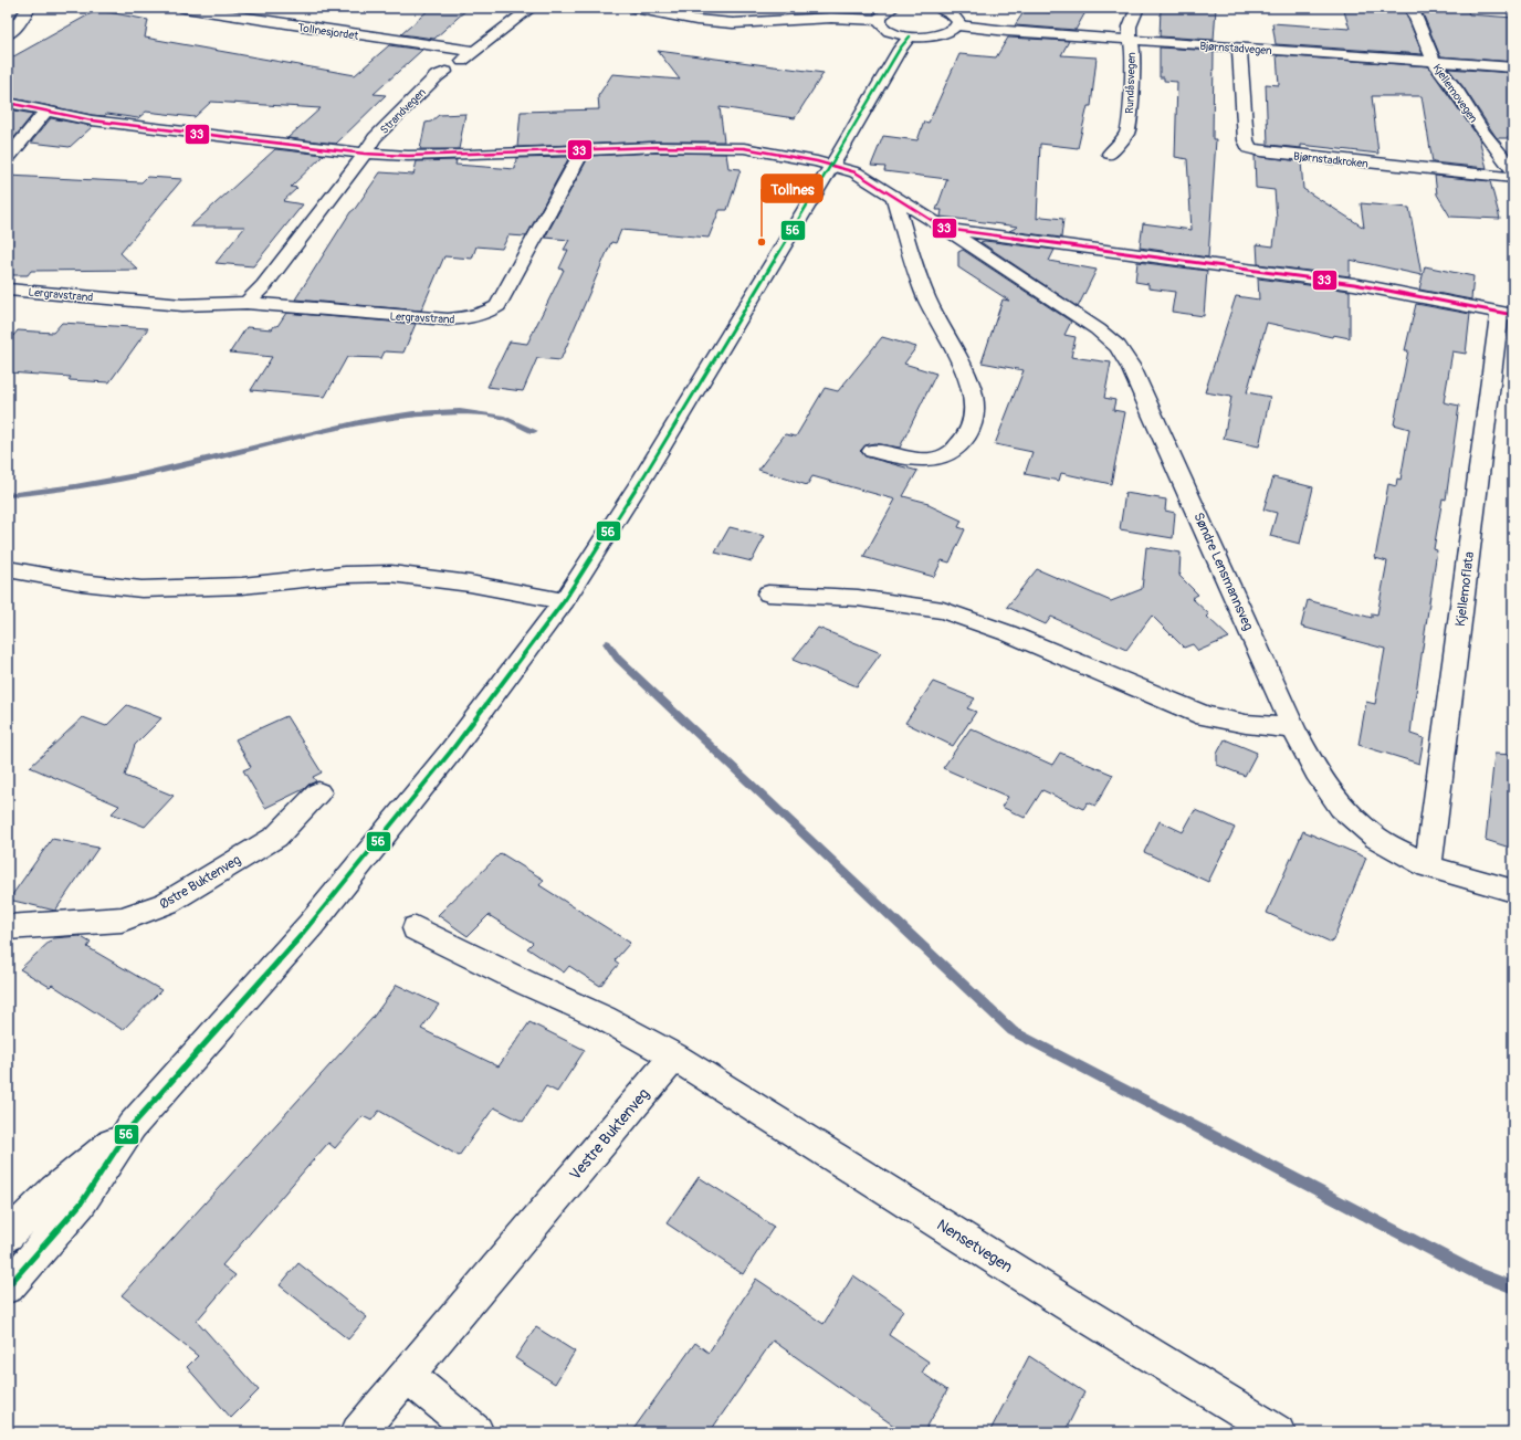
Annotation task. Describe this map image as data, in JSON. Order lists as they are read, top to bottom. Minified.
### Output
{"streets":{"main road":["Tollnesjordet","Bjørnstadvegen","Rundåsvegen","Kjellemovegen","Strandvegen","Bjørnstadkroken","Lergravstrand","Søndre Lensmannsveg","Kjellemoflata","Østre Buktenveg","Vestre Buktenveg","Nensetvegen"]},"crossings":[["Bjørnstadvegen","Rundåsvegen"],["Bjørnstadvegen","Kjellemovegen"],["Bjørnstadvegen","Bjørnstadkroken"],["Strandvegen","Lergravstrand"],["Søndre Lensmannsveg","Kjellemoflata"],["Vestre Buktenveg","Nensetvegen"]],"places":["Tollnes"],"lines":["transit line 56","transit line 33"]}
